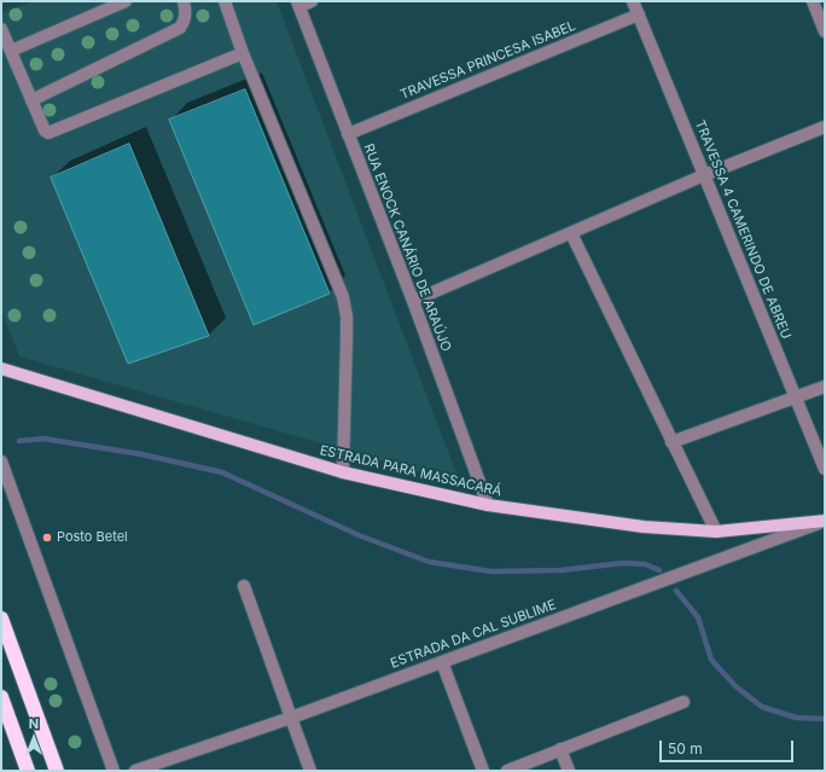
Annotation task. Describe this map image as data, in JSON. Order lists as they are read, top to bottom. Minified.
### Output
{"streets":{"main road":["ESTRADA PARA MASSACARÁ"],"street":["TRAVESSA PRINCESA ISABEL","TRAVESSA 4 CAMERINDO DE ABREU","RUA ENOCK CANÁRIO DE ARAÚJO","ESTRADA DA CAL SUBLIME"]},"crossings":[["TRAVESSA PRINCESA ISABEL","TRAVESSA 4 CAMERINDO DE ABREU"],["TRAVESSA PRINCESA ISABEL","RUA ENOCK CANÁRIO DE ARAÚJO"],["RUA ENOCK CANÁRIO DE ARAÚJO","ESTRADA PARA MASSACARÁ"],["ESTRADA PARA MASSACARÁ","ESTRADA DA CAL SUBLIME"]],"places":["Posto Betel"],"scale_bar":"50 m","north":"top"}
